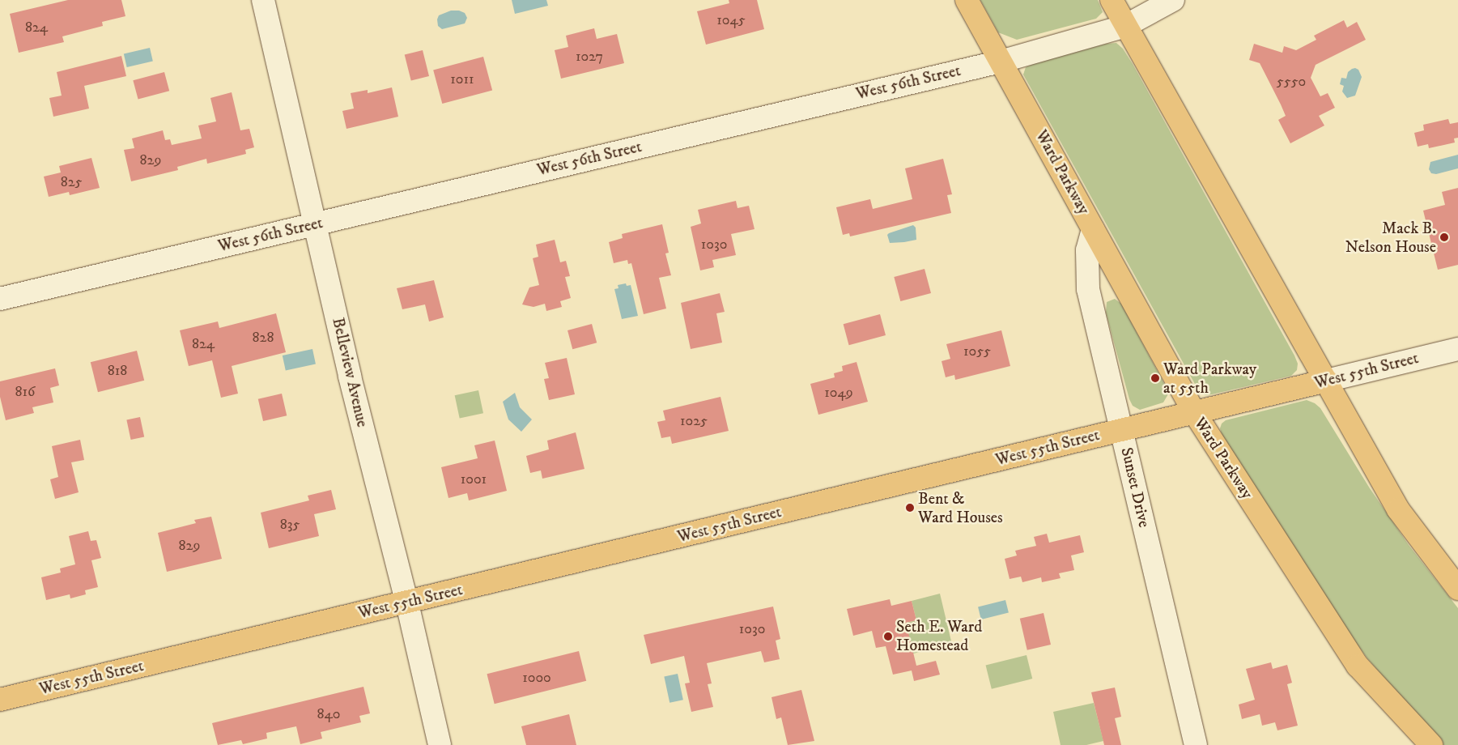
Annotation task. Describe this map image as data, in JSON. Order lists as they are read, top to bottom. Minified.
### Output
{"streets":{"main road":["Ward Parkway","West 55th Street"],"street":["West 56th Street","Belleview Avenue","Sunset Drive"]},"crossings":[["West 56th Street","Ward Parkway"],["West 56th Street","Belleview Avenue"],["Ward Parkway","West 55th Street"],["Ward Parkway","Sunset Drive"],["West 55th Street","Belleview Avenue"],["West 55th Street","Sunset Drive"]],"places":["Mack B. Nelson House","Ward Parkway at 55th","Bent & Ward Houses","Seth E. Ward Homestead"],"house_numbers":["1045","824","1027","1011","5550","829","825","1030","828","824","1055","818","816","1049","1025","1001","835","829","1030","1000","840"]}
